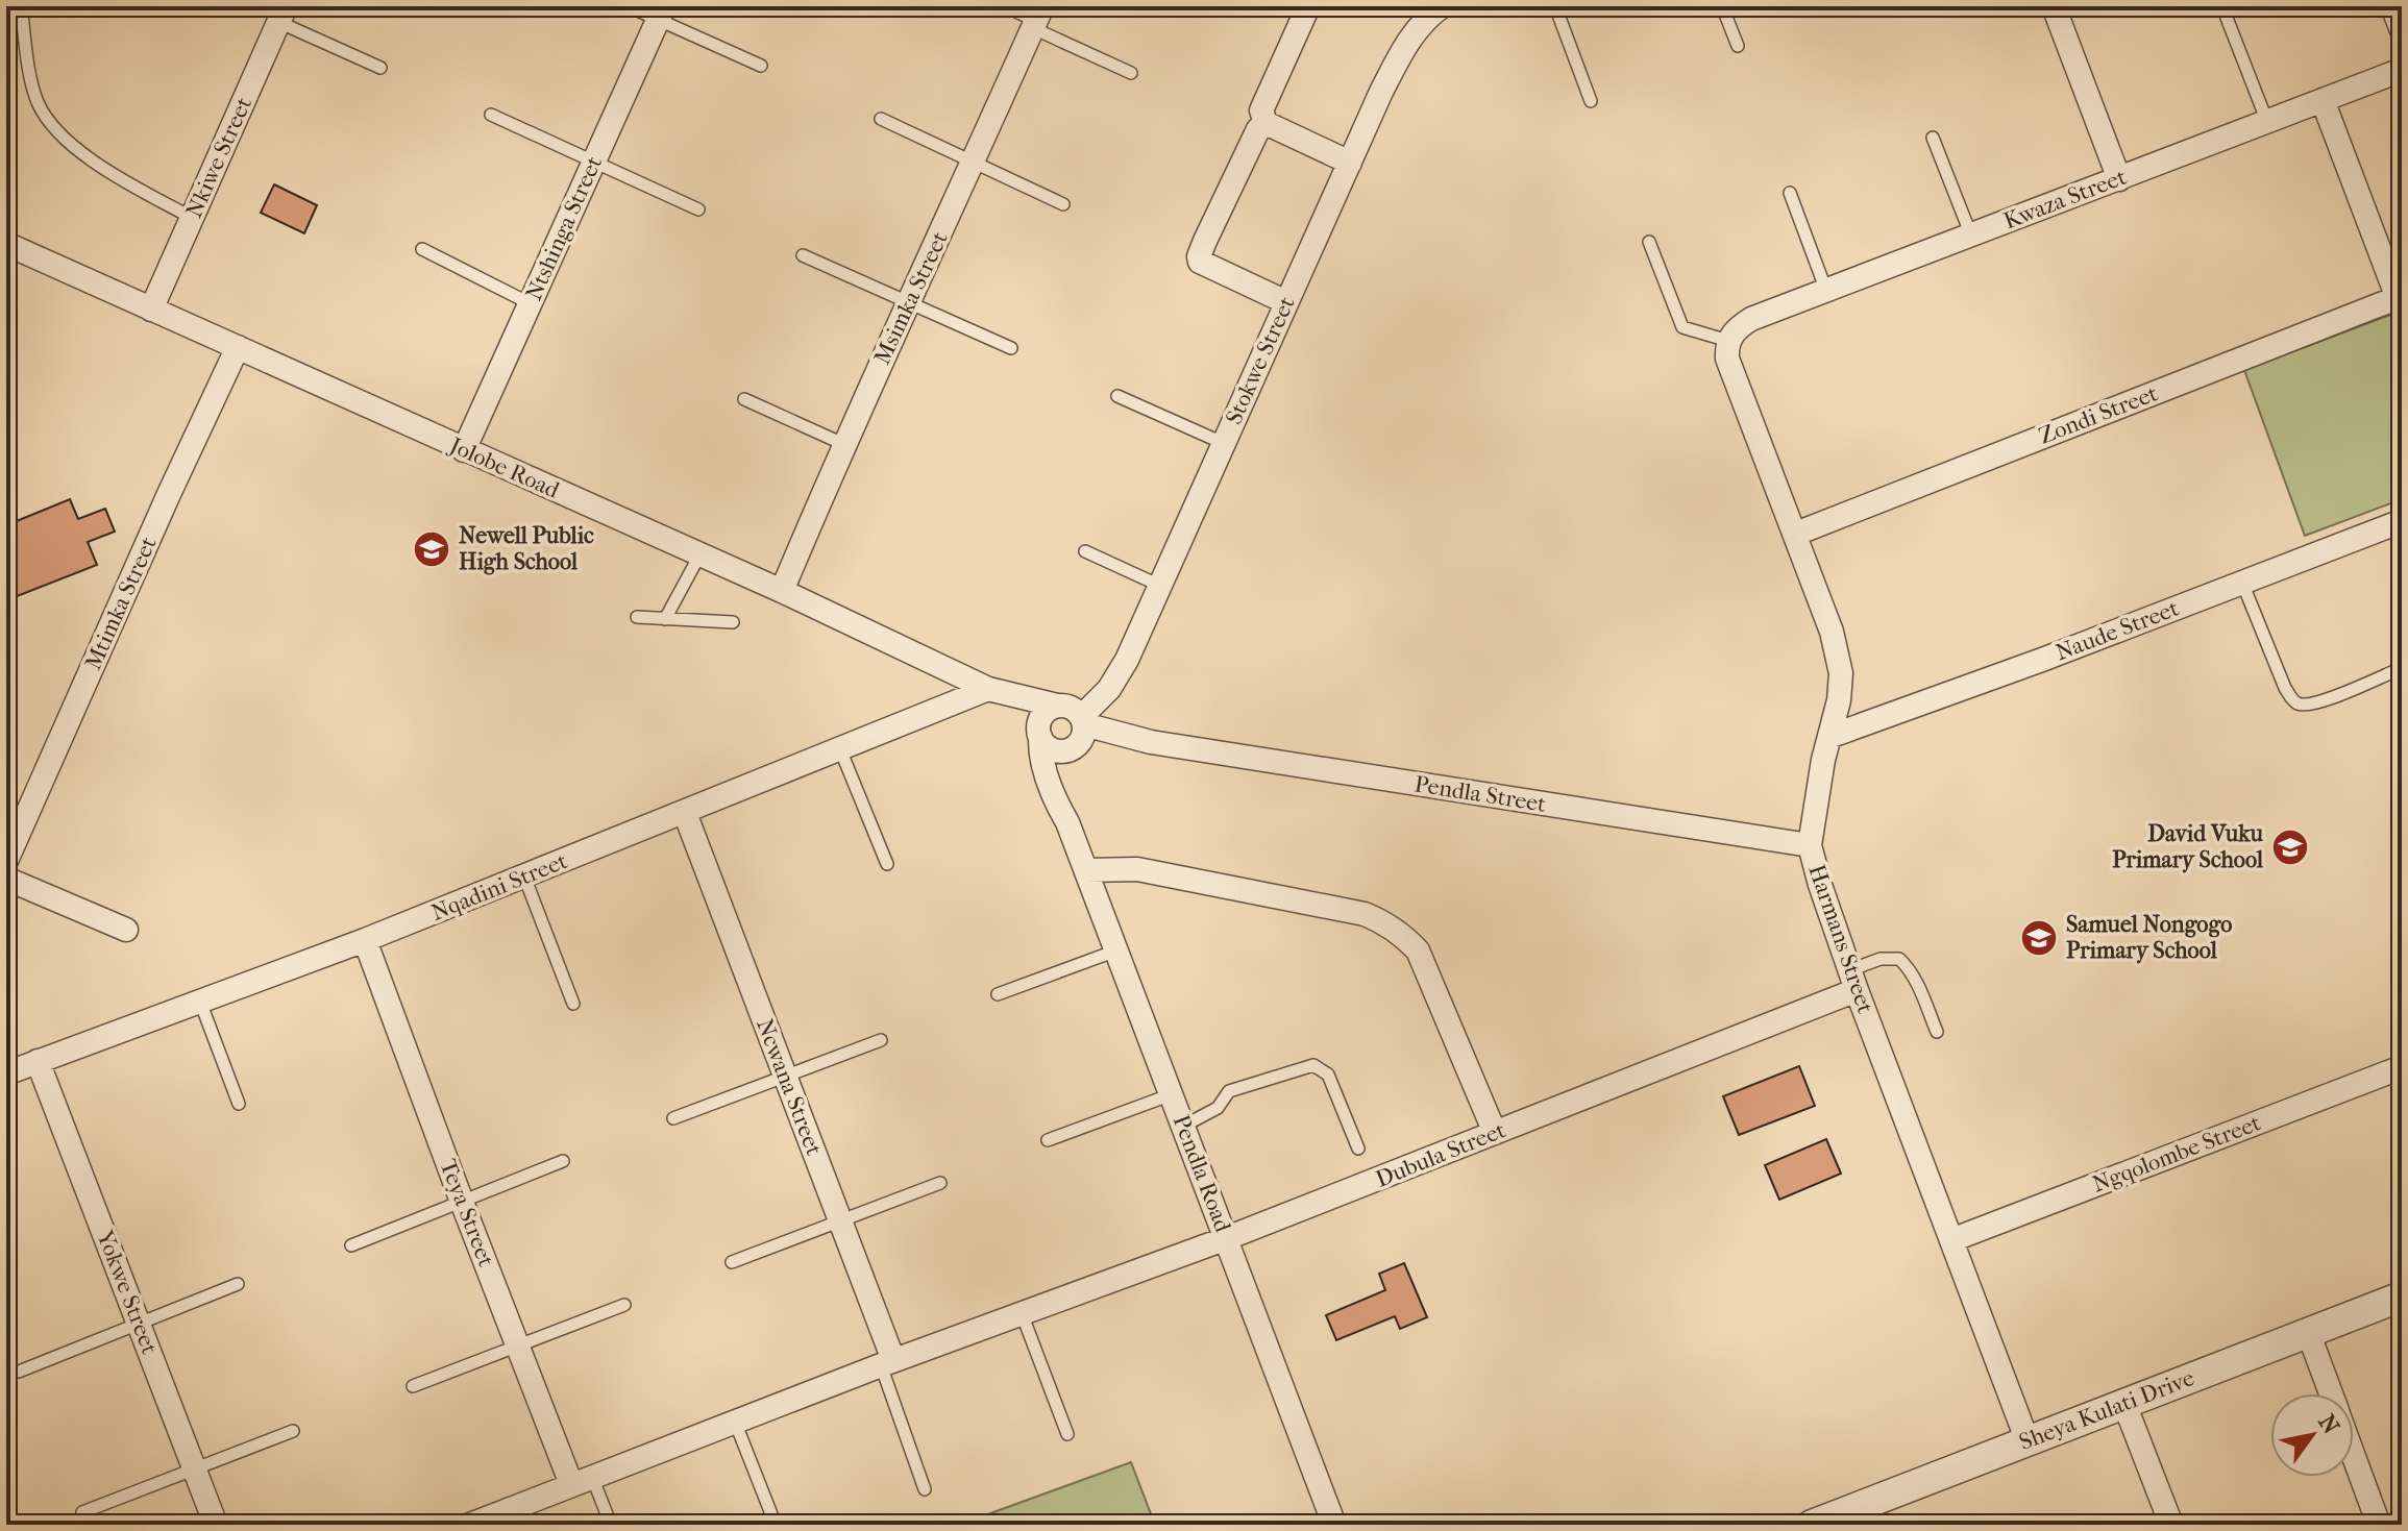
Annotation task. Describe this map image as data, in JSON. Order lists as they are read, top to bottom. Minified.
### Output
{"streets":{"street":["Nkiwe Street","Kwaza Street","Ntshinga Street","Msimka Street","Stokwe Street","Zondi Street","Jolobe Road","Mtimka Street","Naude Street","Pendla Street","Nqadini Street","Harmans Street","Ncwana Street","Ngqolombe Street","Dubula Street","Pendla Road","Teya Street","Yokwe Street","Sheya Kulati Drive"]},"crossings":[["Nkiwe Street","Jolobe Road"],["Kwaza Street","Harmans Street"],["Ntshinga Street","Jolobe Road"],["Msimka Street","Jolobe Road"],["Stokwe Street","Jolobe Road"],["Stokwe Street","Pendla Street"],["Stokwe Street","Pendla Road"],["Zondi Street","Harmans Street"],["Jolobe Road","Mtimka Street"],["Jolobe Road","Pendla Street"],["Jolobe Road","Nqadini Street"],["Jolobe Road","Pendla Road"],["Naude Street","Harmans Street"],["Pendla Street","Harmans Street"],["Pendla Street","Pendla Road"],["Nqadini Street","Ncwana Street"],["Nqadini Street","Teya Street"],["Nqadini Street","Yokwe Street"],["Harmans Street","Ngqolombe Street"],["Harmans Street","Dubula Street"],["Harmans Street","Sheya Kulati Drive"],["Ncwana Street","Dubula Street"],["Dubula Street","Pendla Road"],["Dubula Street","Teya Street"]],"places":{"school or university":["Newell Public High School","David Vuku Primary School","Samuel Nongogo Primary School"]},"north":"top right"}
